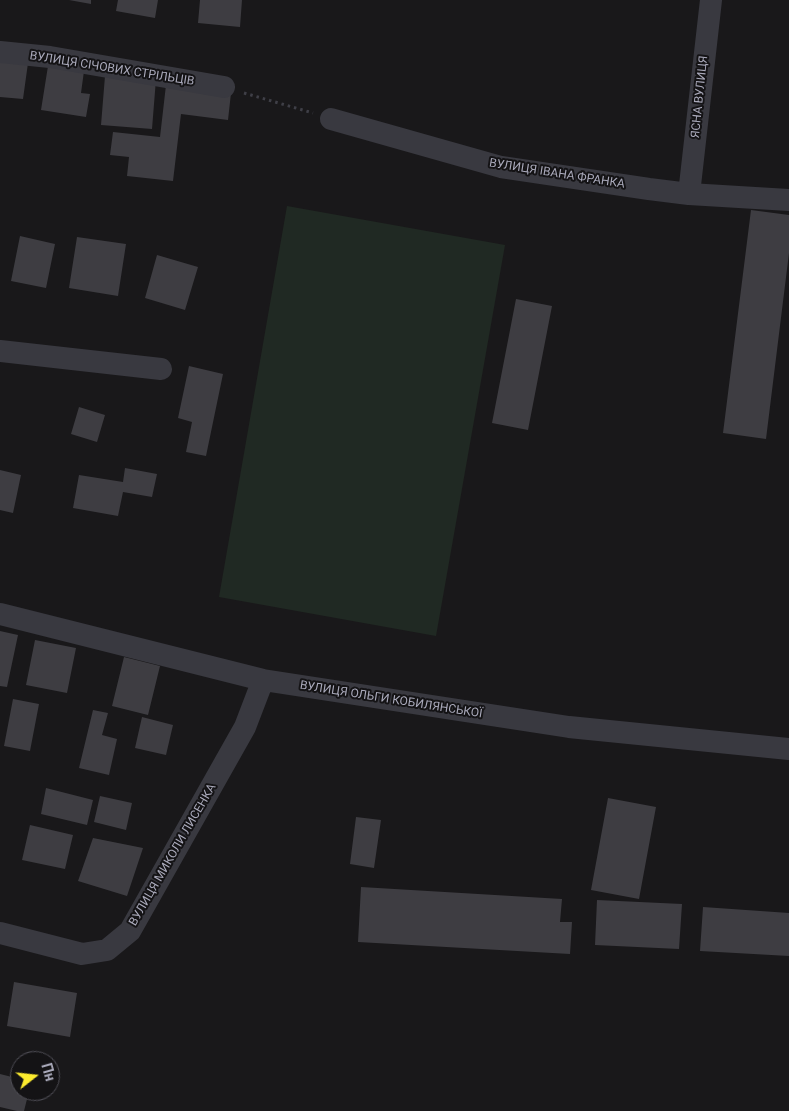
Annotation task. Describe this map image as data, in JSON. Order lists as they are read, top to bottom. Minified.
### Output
{"streets":{"street":["ВУЛИЦЯ СІЧОВИХ СТРІЛЬЦІВ","ЯСНА ВУЛИЦЯ","ВУЛИЦЯ ІВАНА ФРАНКА","ВУЛИЦЯ ОЛЬГИ КОБИЛЯНСЬКОЇ","ВУЛИЦЯ МИКОЛИ ЛИСЕНКА"]},"crossings":[["ЯСНА ВУЛИЦЯ","ВУЛИЦЯ ІВАНА ФРАНКА"],["ВУЛИЦЯ ОЛЬГИ КОБИЛЯНСЬКОЇ","ВУЛИЦЯ МИКОЛИ ЛИСЕНКА"]],"north":"right"}
